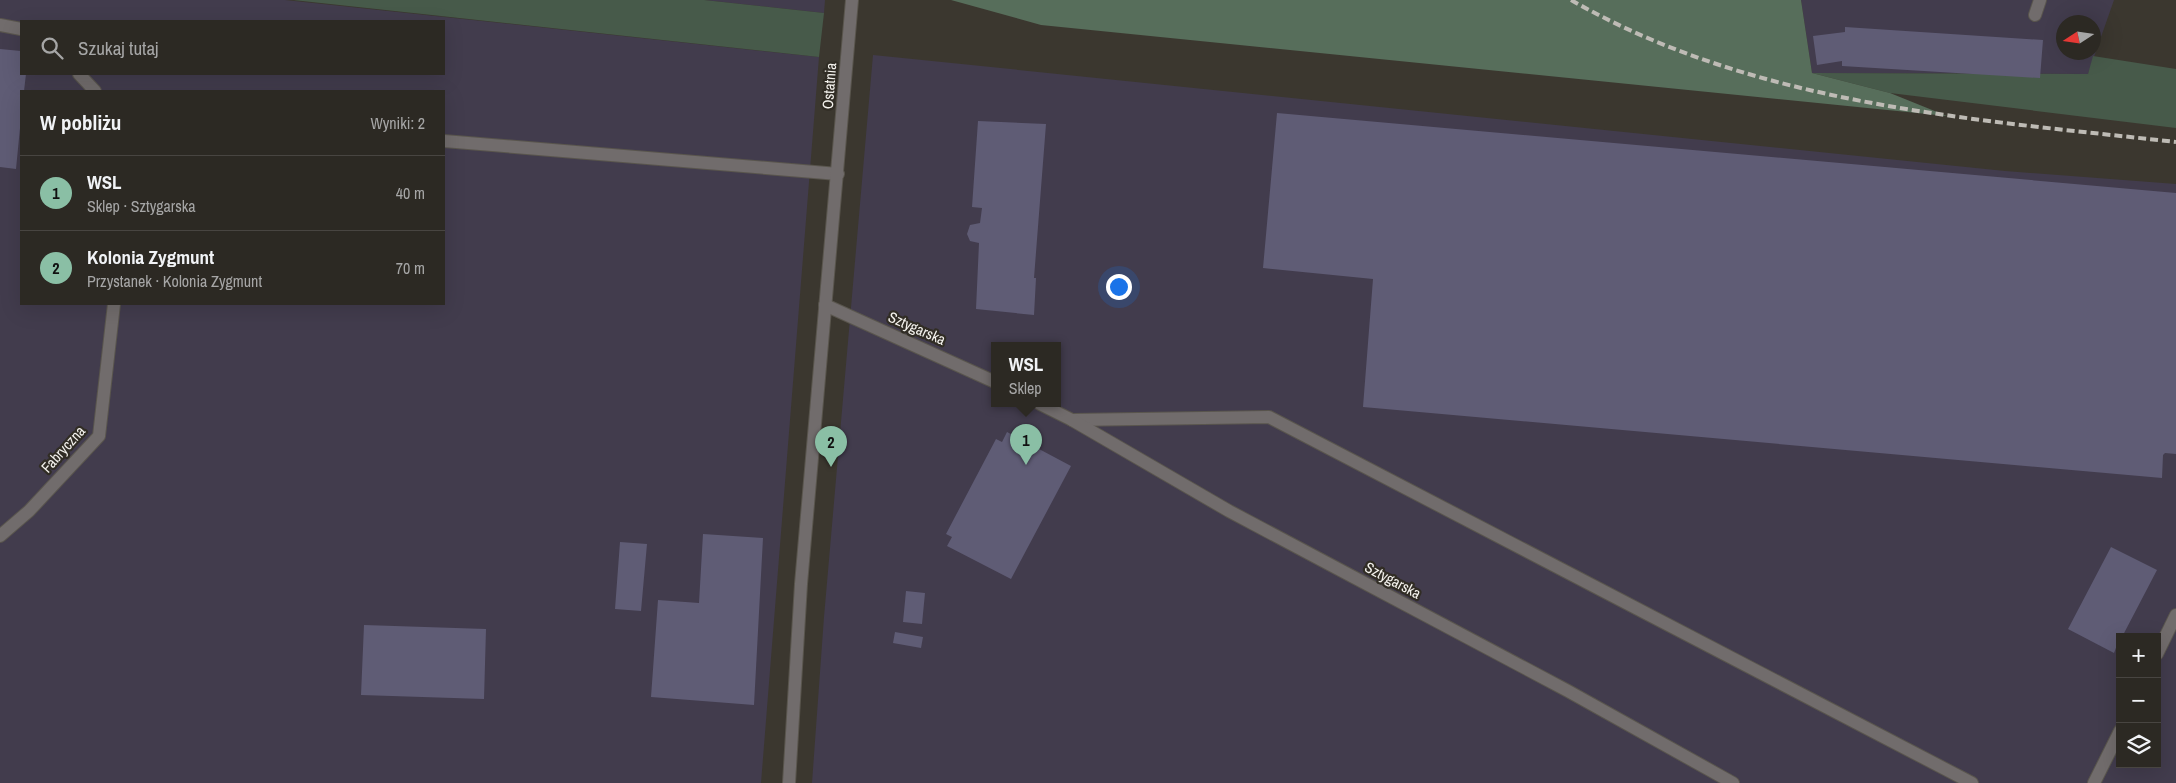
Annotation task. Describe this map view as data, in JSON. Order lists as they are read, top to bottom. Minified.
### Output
{"streets":{"street":["Ostatnia","Sztygarska","Fabryczna"]},"crossings":[["Ostatnia","Sztygarska"]],"north":"left","page":{"search":"Szukaj tutaj","heading":["W pobliżu","Wyniki: 2"],"list":[{"mark":"1","name":"WSL","note":"Sklep · Sztygarska","value":"40 m"},{"mark":"2","name":"Kolonia Zygmunt","note":"Przystanek · Kolonia Zygmunt","value":"70 m"}],"popup":["WSL","Sklep"],"pins":["1","2"],"map_buttons":["+","−"]}}
